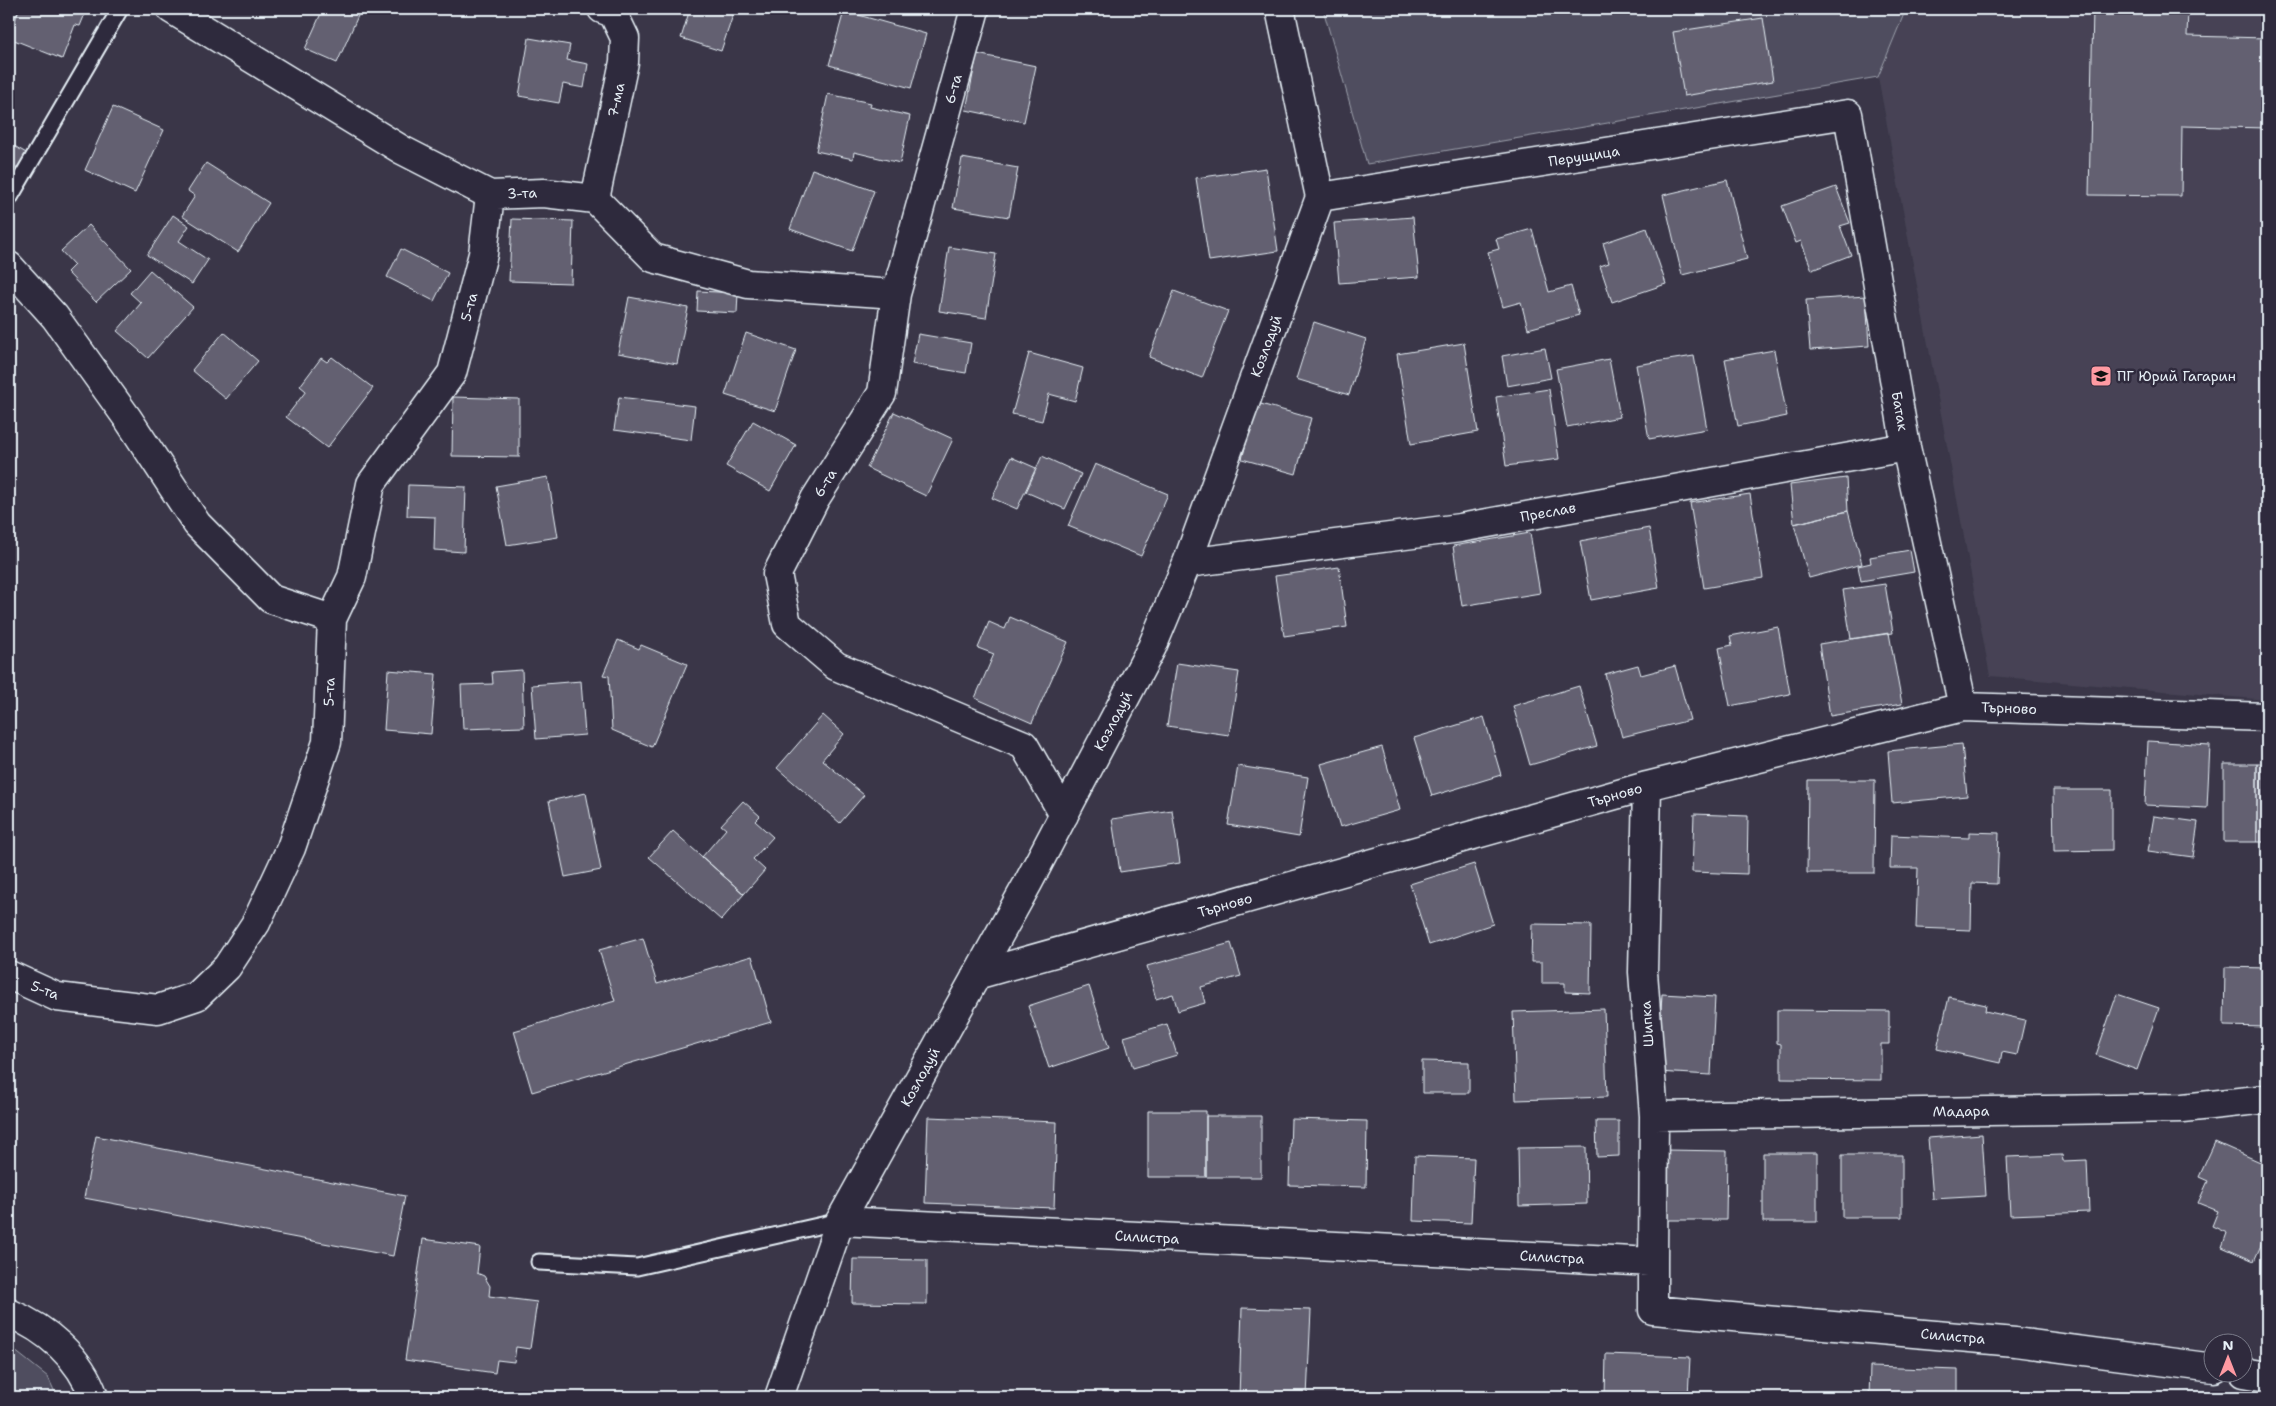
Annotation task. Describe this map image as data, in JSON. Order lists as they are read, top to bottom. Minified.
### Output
{"streets":{"street":["6-та","7-ма","Перущица","3-та","5-та","Козлодуй","Батак","Преслав","Търново","Шипка","Мадара","Силистра"]},"crossings":[["6-та","Козлодуй"],["7-ма","3-та"],["Перущица","Козлодуй"],["Перущица","Батак"],["3-та","5-та"],["Козлодуй","Преслав"],["Козлодуй","Търново"],["Козлодуй","Силистра"],["Батак","Преслав"],["Батак","Търново"],["Търново","Шипка"],["Шипка","Мадара"],["Шипка","Силистра"]],"places":{"school or university":["ПГ Юрий Гагарин"]},"north":"top"}
